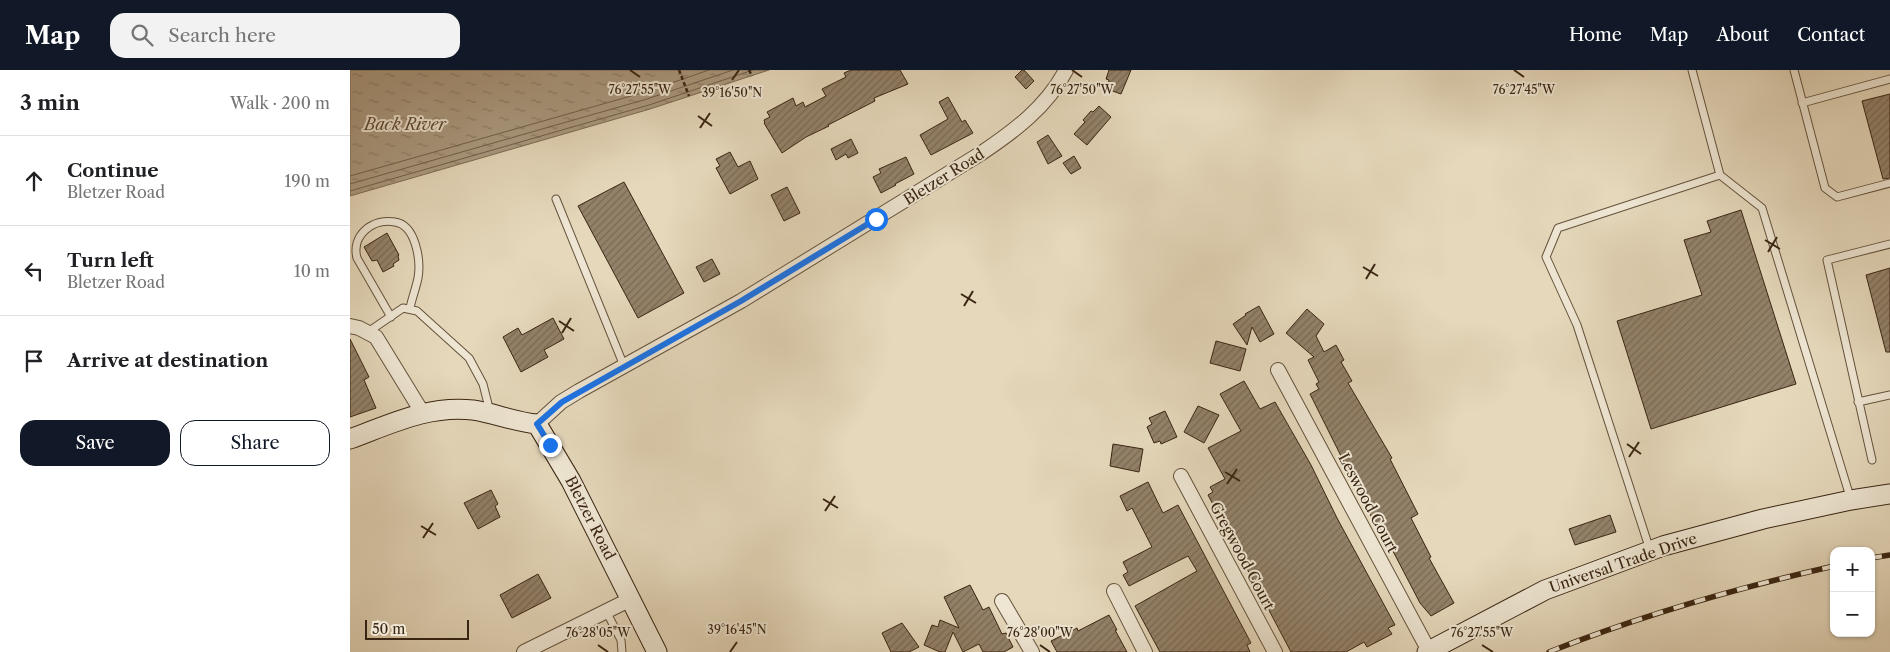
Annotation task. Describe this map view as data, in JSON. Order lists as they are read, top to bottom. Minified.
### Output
{"streets":{"street":["Bletzer Road","Leswood Court","Gregwood Court","Universal Trade Drive"]},"crossings":[["Leswood Court","Universal Trade Drive"]],"water":["Back River"],"scale_bar":"50 m","page":{"header":"Map","search":"Search here","nav":["Home","Map","About","Contact"],"heading":["3 min","Walk · 200 m"],"list":[["Continue","Bletzer Road","190 m"],["Turn left","Bletzer Road","10 m"],"Arrive at destination"],"buttons":["Save","Share"],"map_buttons":["+","−"],"scale":"50 m"},"coordinates":["76°27'55\"W","76°27'50\"W","76°27'45\"W","39°16'50\"N","39°16'45\"N","76°28'05\"W","76°28'00\"W"]}
